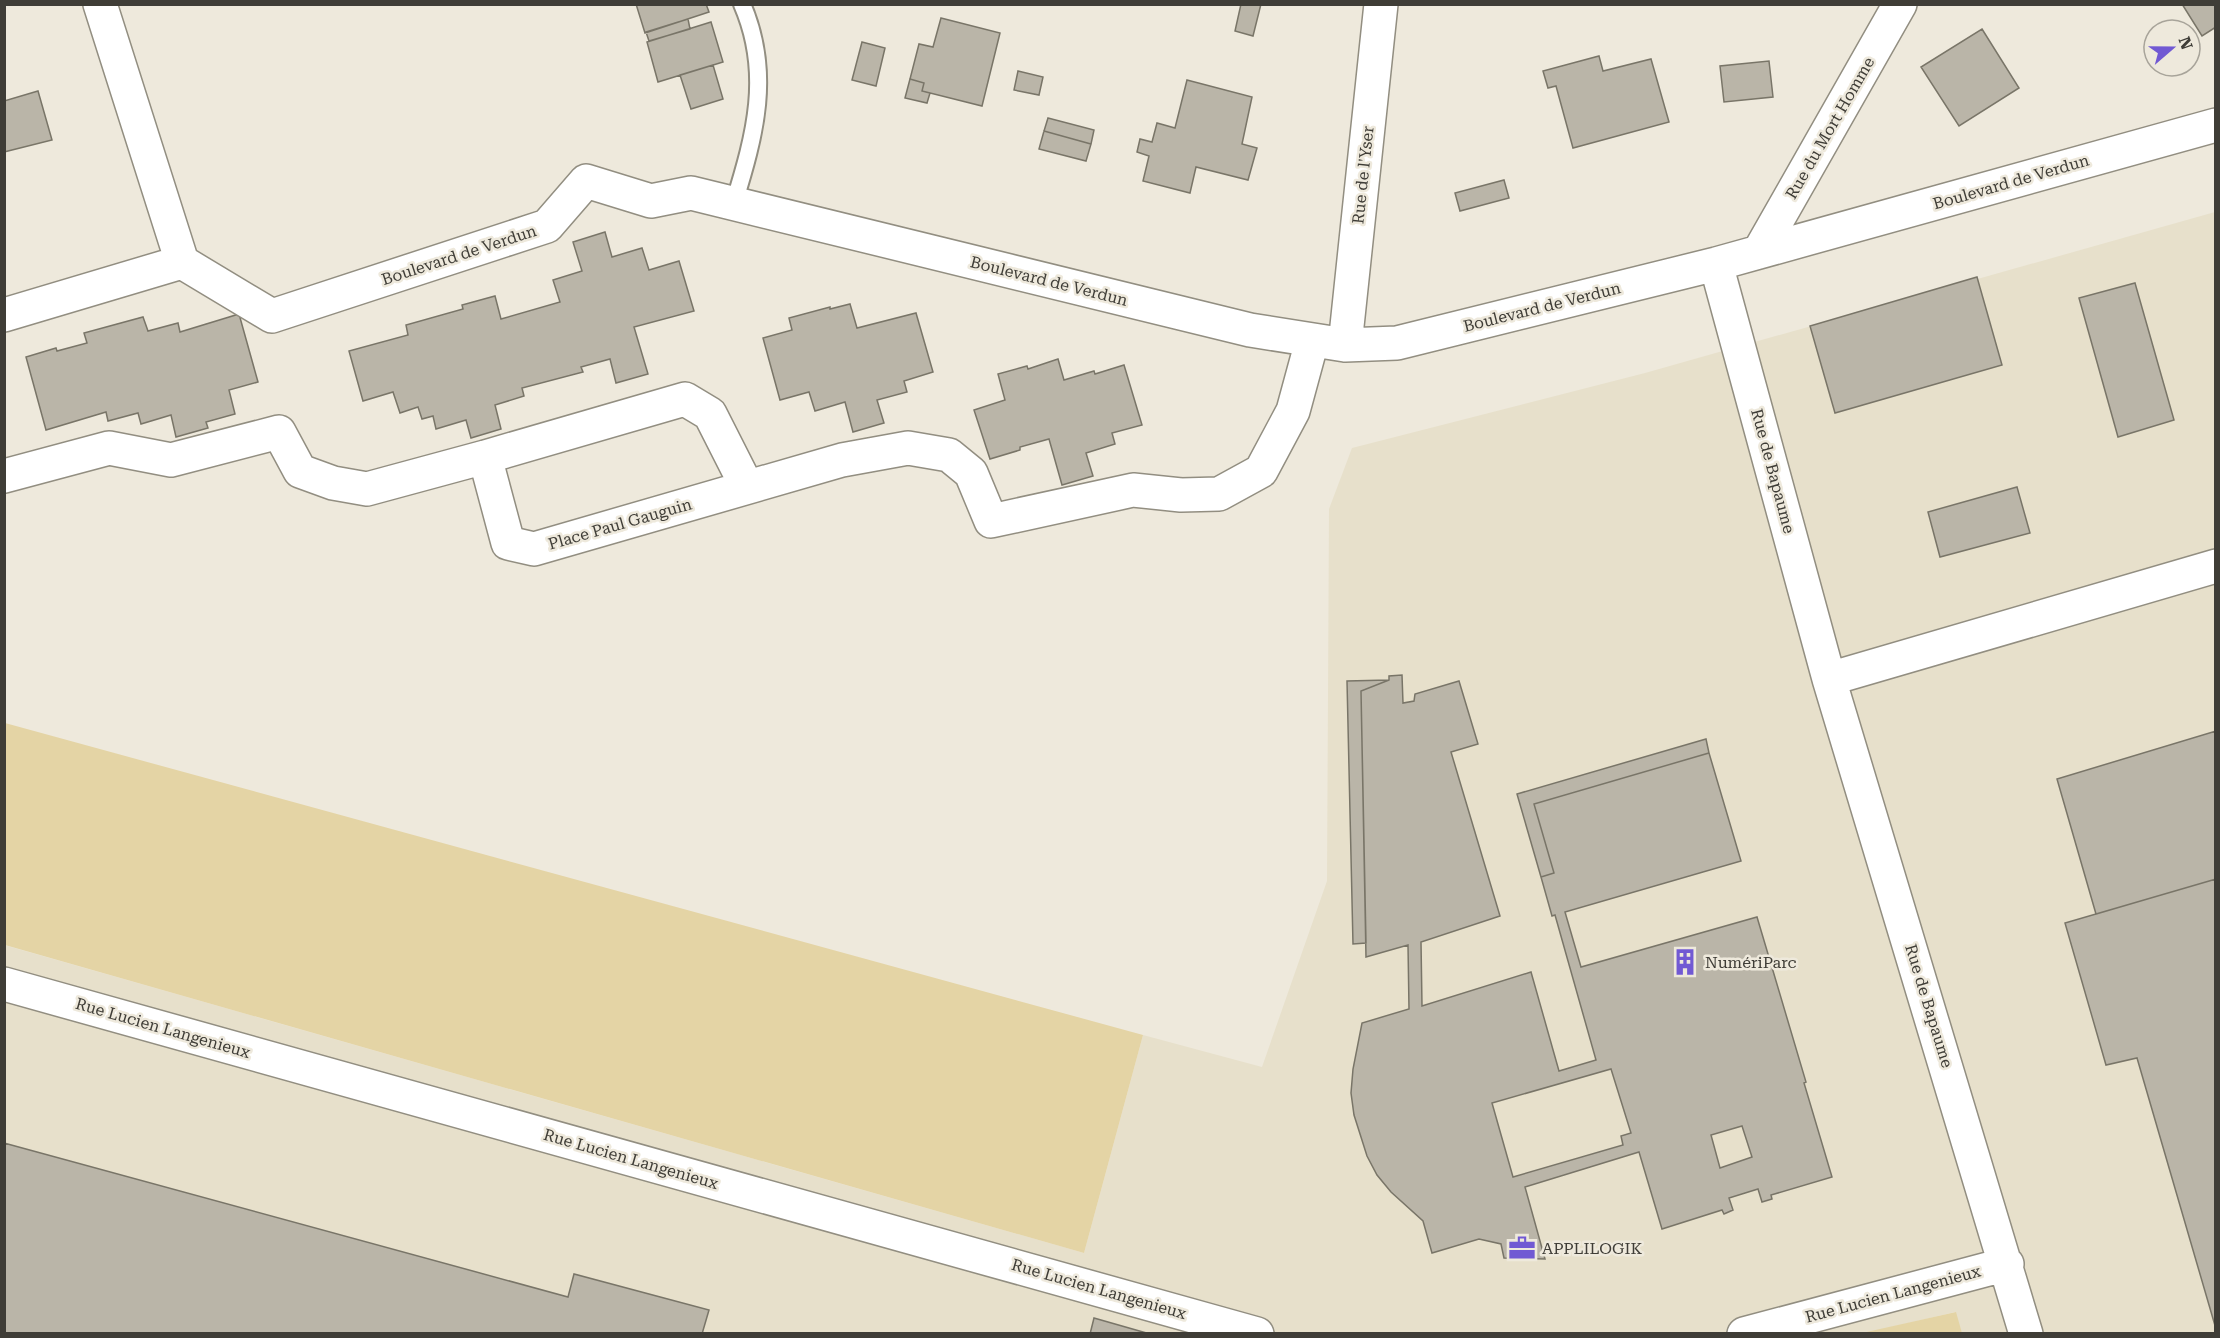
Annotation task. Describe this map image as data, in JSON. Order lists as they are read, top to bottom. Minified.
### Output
{"streets":{"street":["Rue du Mort Homme","Rue de l'Yser","Boulevard de Verdun","Rue de Bapaume","Place Paul Gauguin","Rue Lucien Langenieux"]},"crossings":[["Rue du Mort Homme","Boulevard de Verdun"],["Rue de l'Yser","Boulevard de Verdun"],["Boulevard de Verdun","Rue de Bapaume"],["Boulevard de Verdun","Place Paul Gauguin"],["Rue de Bapaume","Rue Lucien Langenieux"]],"places":{"building":["NumériParc"],"office":["APPLILOGIK"]},"north":"right"}
